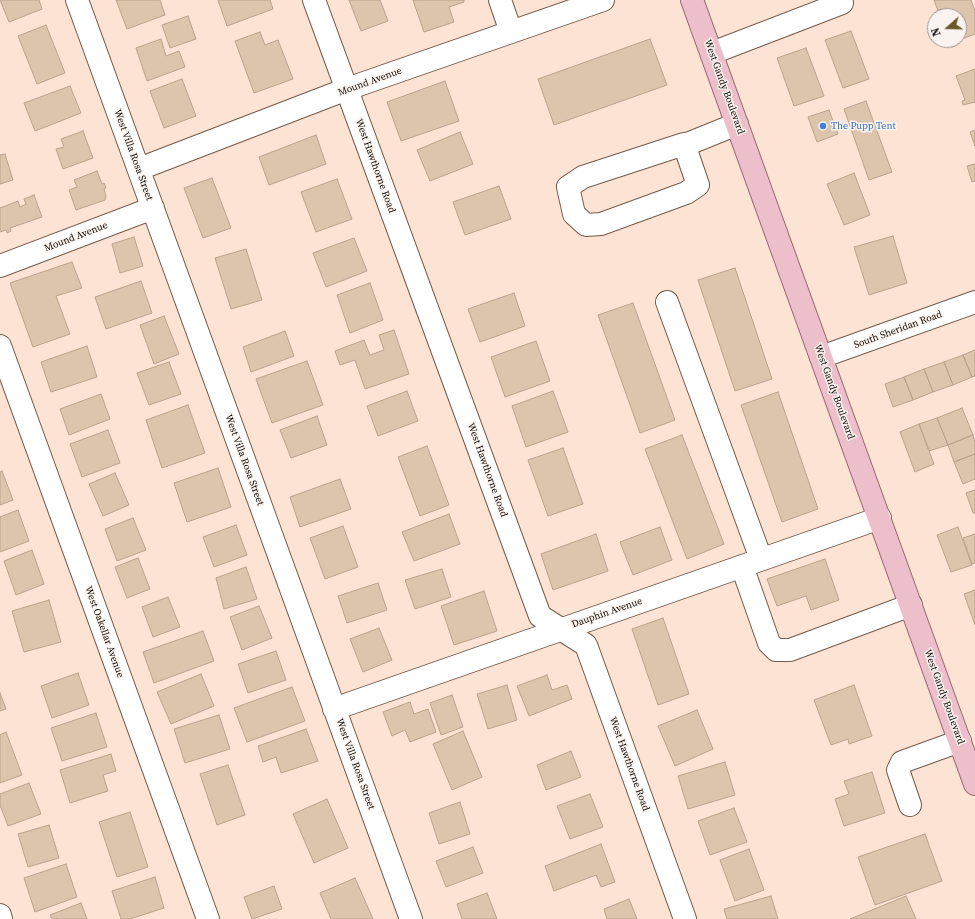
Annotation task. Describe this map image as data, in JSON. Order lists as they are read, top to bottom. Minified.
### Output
{"streets":{"main road":["West Gandy Boulevard"],"street":["Mound Avenue","West Villa Rosa Street","West Hawthorne Road","South Sheridan Road","Dauphin Avenue","West Oakellar Avenue"]},"crossings":[["Mound Avenue","West Villa Rosa Street"],["Mound Avenue","West Hawthorne Road"],["West Gandy Boulevard","South Sheridan Road"],["West Gandy Boulevard","Dauphin Avenue"],["West Villa Rosa Street","Dauphin Avenue"],["West Hawthorne Road","Dauphin Avenue"]],"places":["The Pupp Tent"],"north":"left"}
